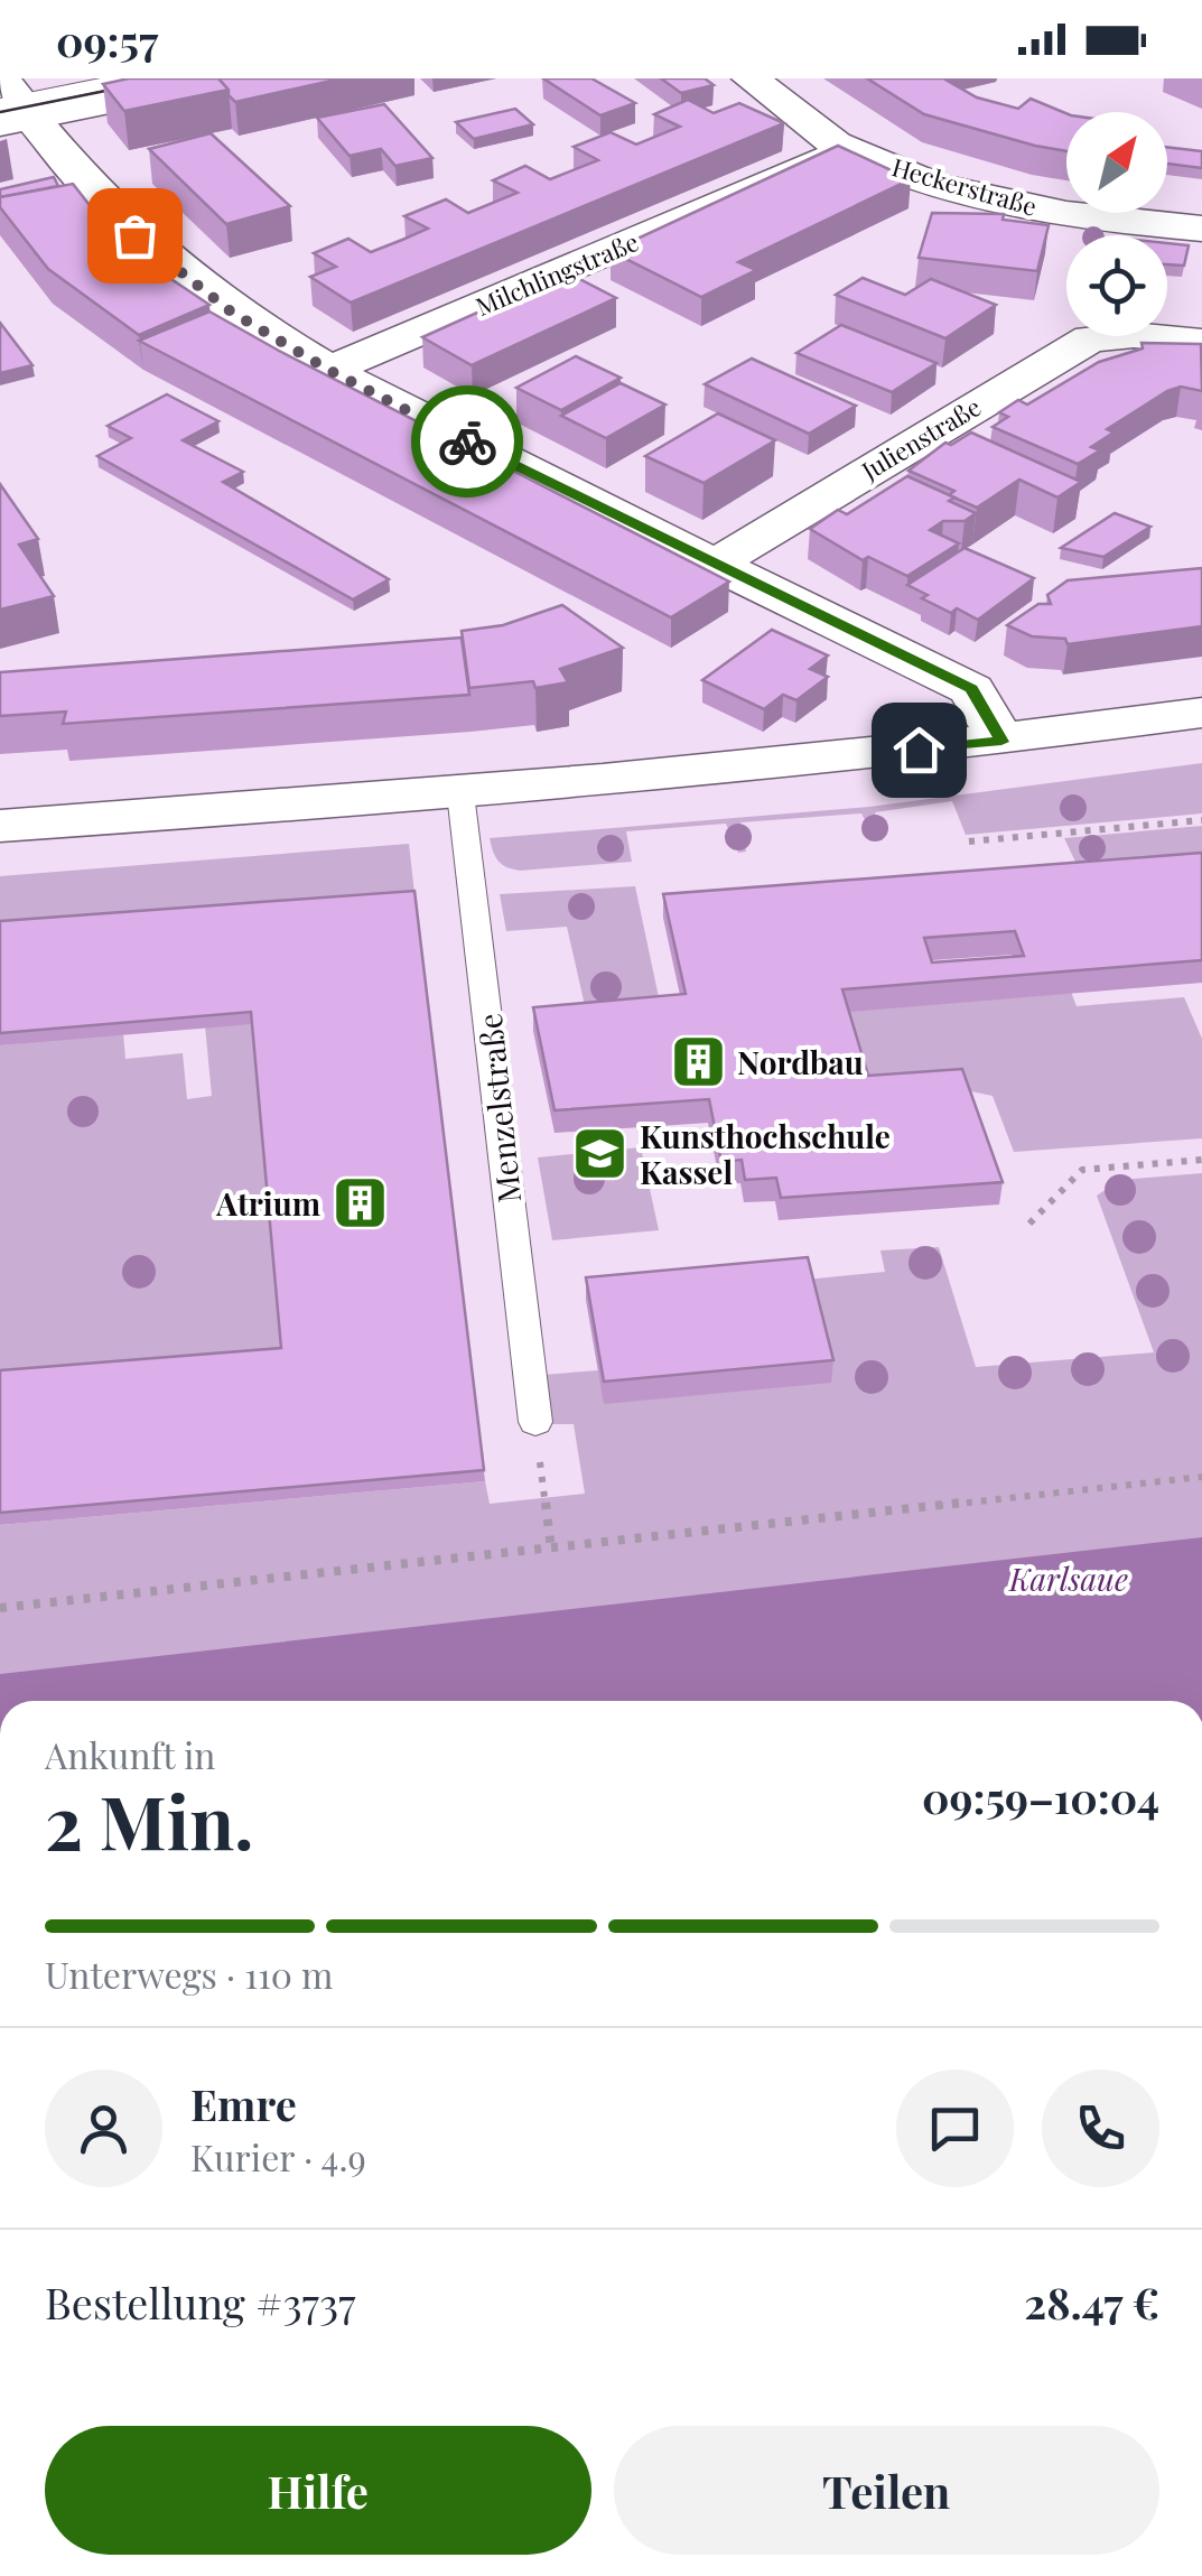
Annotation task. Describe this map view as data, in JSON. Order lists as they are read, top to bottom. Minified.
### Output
{"streets":{"street":["Heckerstraße","Milchlingstraße","Julienstraße"],"lane":["Menzelstraße"]},"crossings":[["Heckerstraße","Milchlingstraße"]],"parks":["Karlsaue"],"places":{"building":["Nordbau","Atrium"],"school or university":["Kunsthochschule Kassel"]},"north":"top right","page":{"status":"09:57","heading":["2 Min.","Ankunft in","09:59–10:04"],"panel":["Emre","Kurier · 4.9","Bestellung #3737","28.47 €"],"bar":"Unterwegs · 110 m","buttons":["Hilfe","Teilen"]}}
